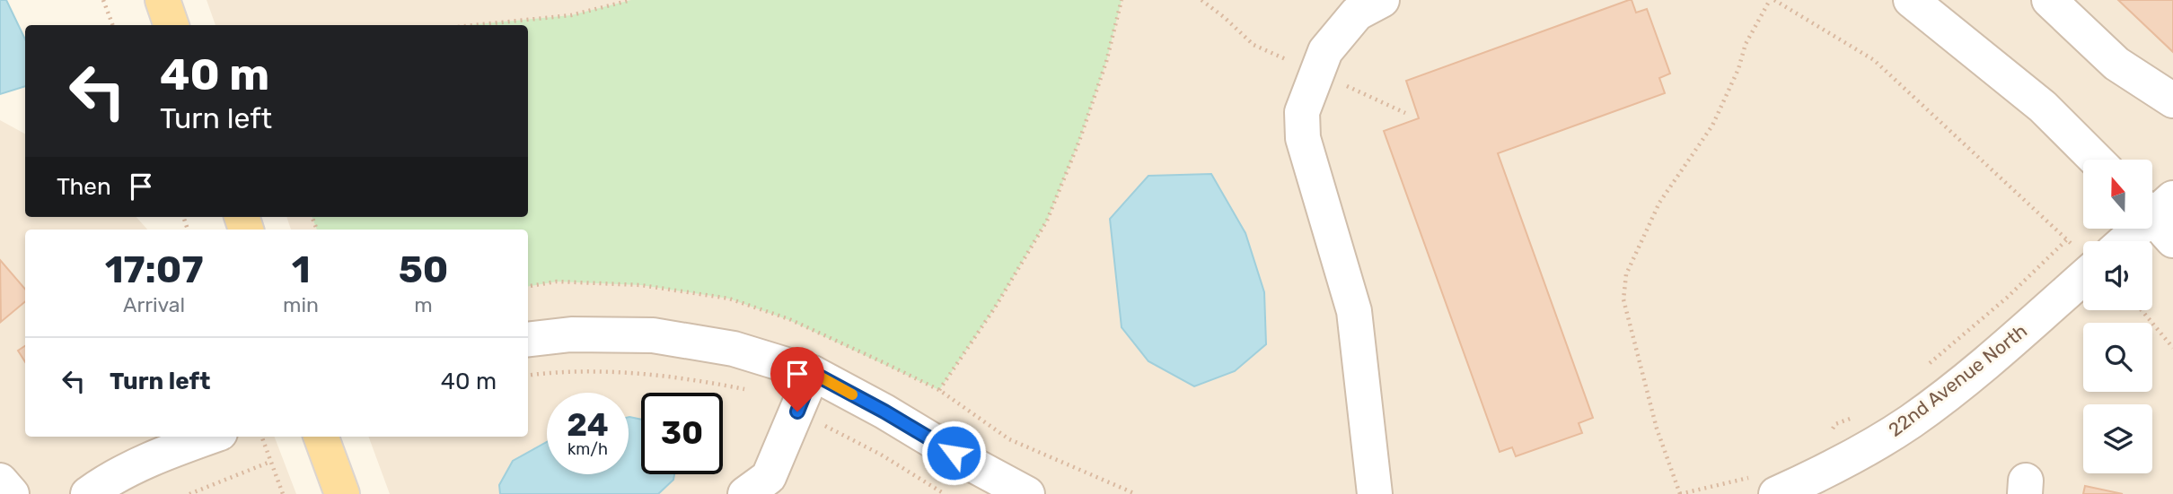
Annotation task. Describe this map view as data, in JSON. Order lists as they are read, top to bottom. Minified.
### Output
{"streets":{"street":["22nd Avenue North"]},"north":"top","page":{"turn":["40 m","Turn left"],"then":"Then","eta":["17:07","Arrival","1","min","50","m"],"list":[{"name":"Turn left","value":"40 m"}],"speed":"24 km/h","limit":"30"}}
